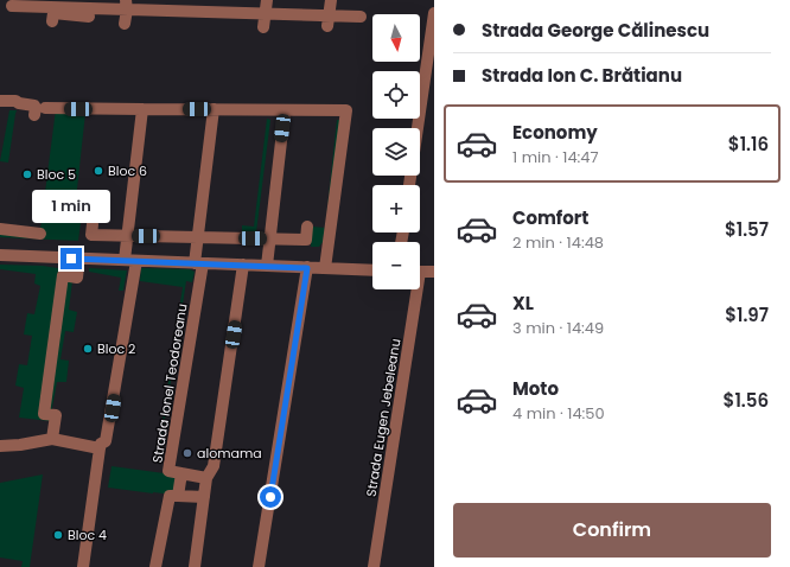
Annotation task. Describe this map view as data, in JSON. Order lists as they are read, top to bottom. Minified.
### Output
{"streets":{"street":["Strada Ionel Teodoreanu","Strada Eugen Jebeleanu"]},"places":["Bloc 6","Bloc 5","Bloc 2","alomama","Bloc 4"],"north":"bottom","page":{"banner":["Strada George Călinescu","Strada Ion C. Brătianu"],"map_buttons":["+","−"],"list":[{"name":"Economy","note":"1 min · 14:47","value":"$1.16"},{"name":"Comfort","note":"2 min · 14:48","value":"$1.57"},{"name":"XL","note":"3 min · 14:49","value":"$1.97"},{"name":"Moto","note":"4 min · 14:50","value":"$1.56"}],"bubble":"1 min","buttons":"Confirm"}}
